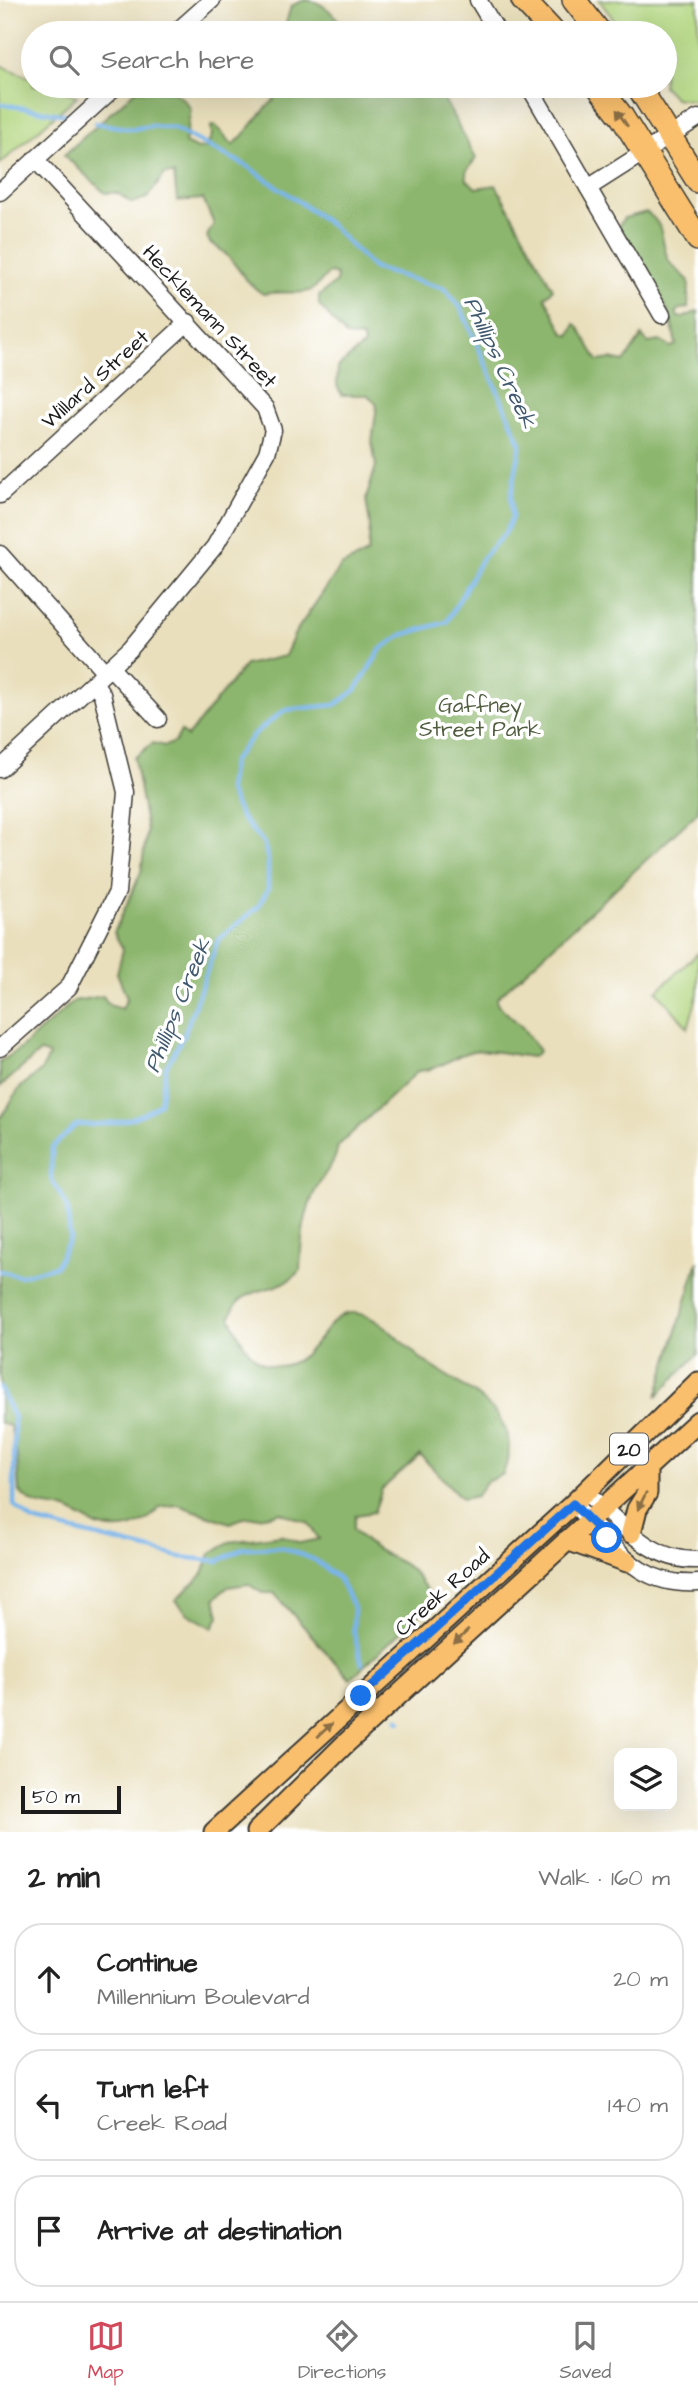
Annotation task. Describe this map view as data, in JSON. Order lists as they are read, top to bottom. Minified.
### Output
{"streets":{"main road":["20","Creek Road"],"street":["Hecklemann Street","Willard Street"]},"crossings":[["Hecklemann Street","Willard Street"]],"water":["Phillips Creek"],"parks":["Gaffney Street Park"],"scale_bar":"50 m","page":{"search":"Search here","scale":"50 m","heading":["2 min","Walk · 160 m"],"list":[["Continue","Millennium Boulevard","20 m"],["Turn left","Creek Road","140 m"],"Arrive at destination"],"nav":["Map","Directions","Saved"]}}
